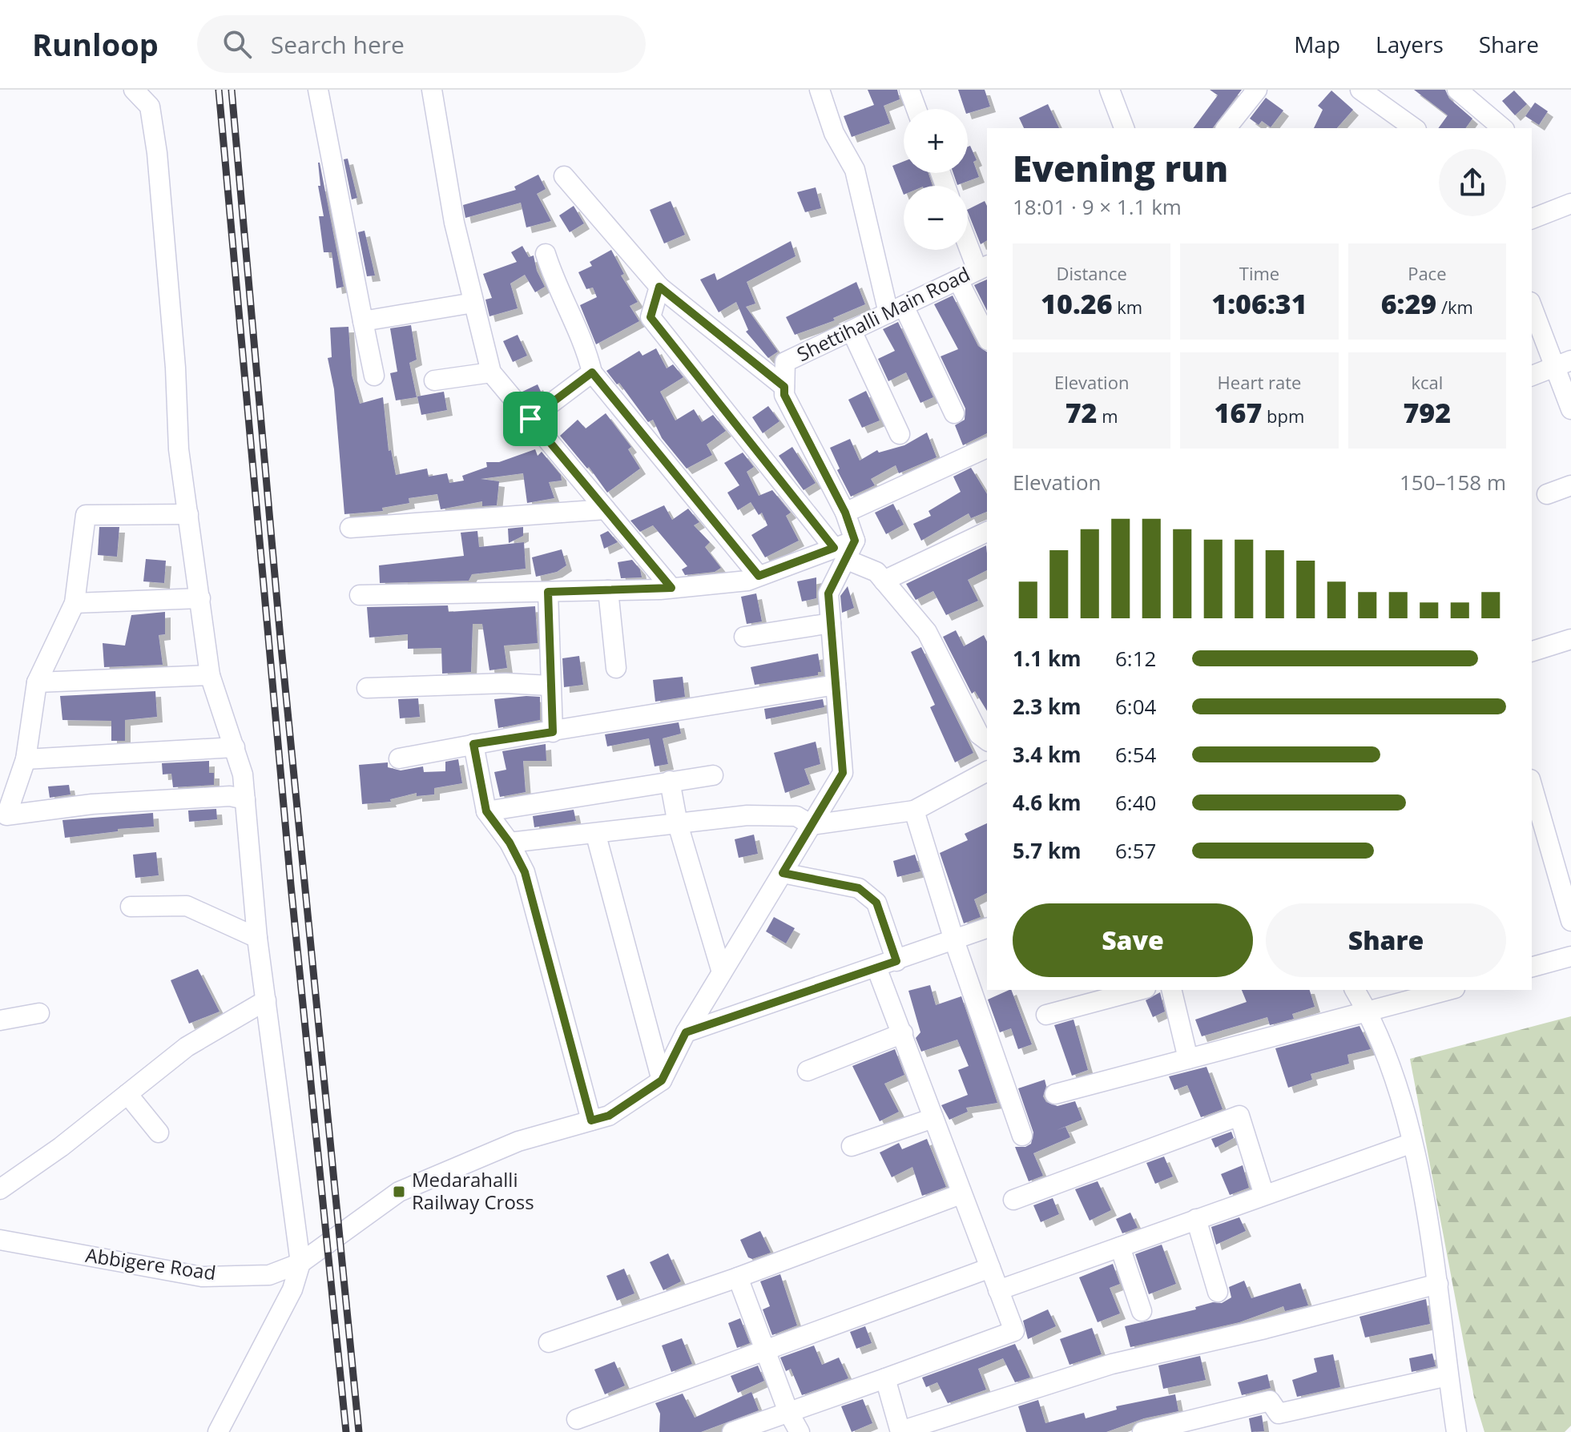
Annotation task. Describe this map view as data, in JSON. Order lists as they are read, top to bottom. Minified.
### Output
{"streets":{"street":["Shettihalli Main Road","Abbigere Road"]},"places":{"transit":["Medarahalli Railway Cross"]},"page":{"header":"Runloop","search":"Search here","nav":["Map","Layers","Share"],"map_buttons":["+","−"],"heading":["Evening run","18:01 · 9 × 1.1 km"],"stats":[["Distance","10.26 km"],["Time","1:06:31"],["Pace","6:29 /km"],["Elevation","72 m"],["Heart rate","167 bpm"],["kcal","792"]],"chart":["Elevation","150–158 m"],"list":[{"name":"1.1 km","note":"6:12"},{"name":"2.3 km","note":"6:04"},{"name":"3.4 km","note":"6:54"},{"name":"4.6 km","note":"6:40"},{"name":"5.7 km","note":"6:57"}],"buttons":["Save","Share"]}}
